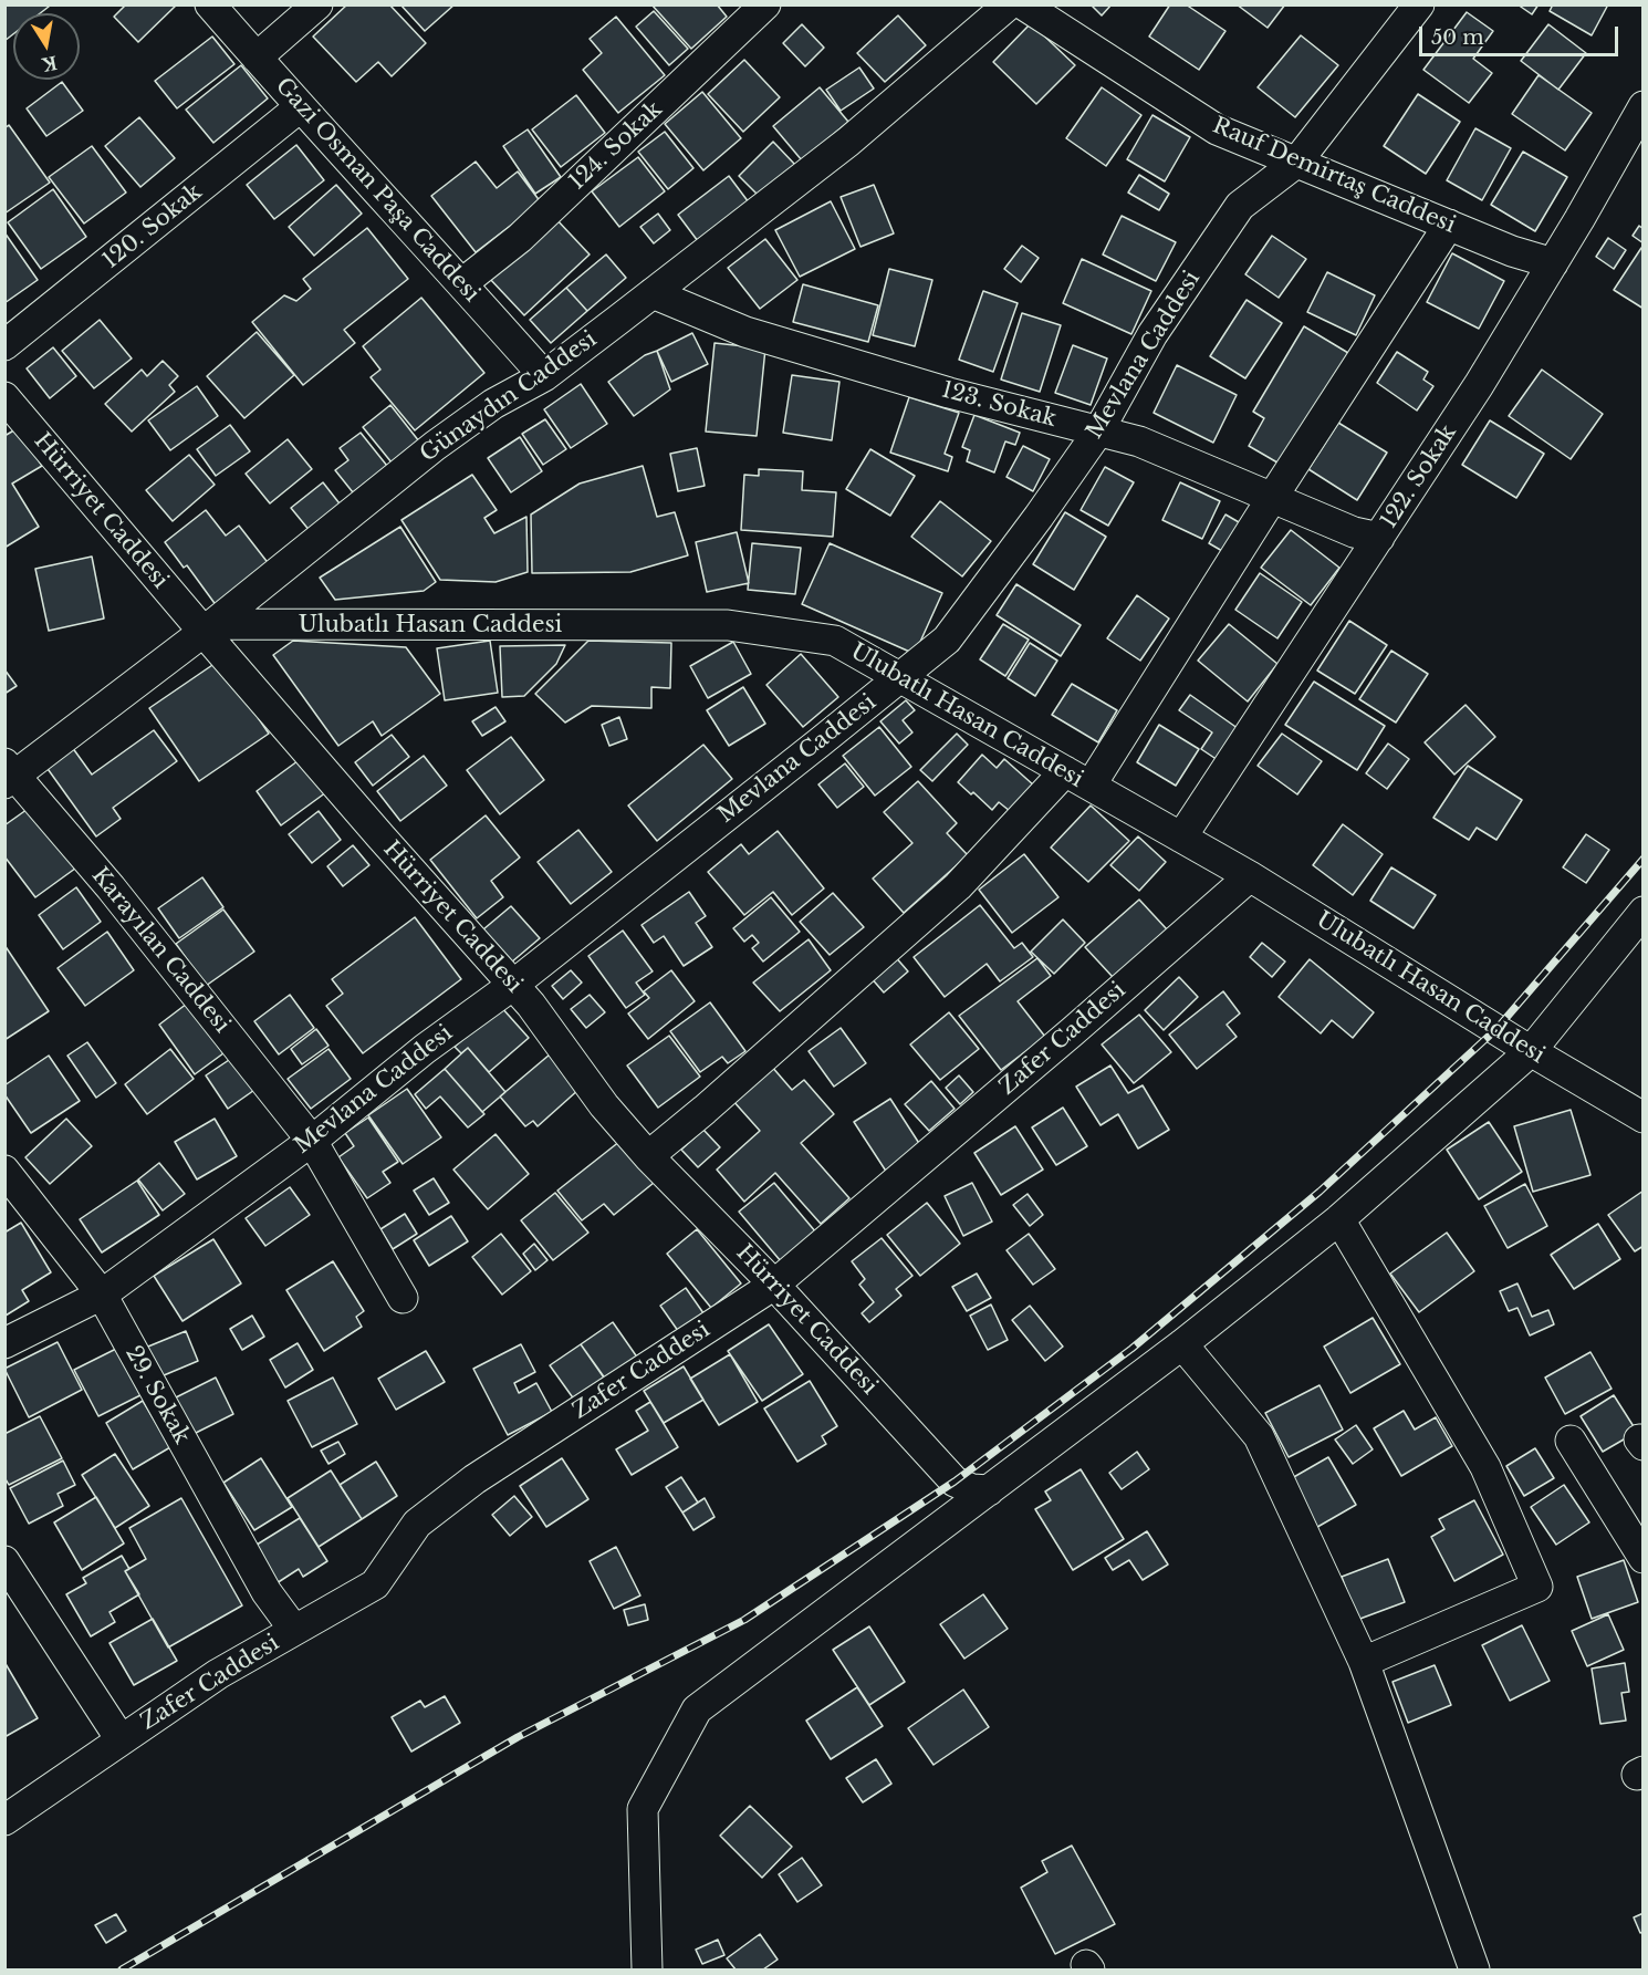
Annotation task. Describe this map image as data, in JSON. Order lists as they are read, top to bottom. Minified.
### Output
{"streets":{"street":["124. Sokak","Rauf Demirtaş Caddesi","Gazi Osman Paşa Caddesi","120. Sokak","Mevlana Caddesi","Günaydın Caddesi","123. Sokak","122. Sokak","Hürriyet Caddesi","Ulubatlı Hasan Caddesi","Karayılan Caddesi","Zafer Caddesi","29. Sokak"]},"crossings":[["124. Sokak","Gazi Osman Paşa Caddesi"],["Rauf Demirtaş Caddesi","Mevlana Caddesi"],["Rauf Demirtaş Caddesi","122. Sokak"],["Gazi Osman Paşa Caddesi","120. Sokak"],["Gazi Osman Paşa Caddesi","Günaydın Caddesi"],["Mevlana Caddesi","123. Sokak"],["Mevlana Caddesi","Hürriyet Caddesi"],["Mevlana Caddesi","Ulubatlı Hasan Caddesi"],["Mevlana Caddesi","Karayılan Caddesi"],["Mevlana Caddesi","29. Sokak"],["Günaydın Caddesi","123. Sokak"],["Günaydın Caddesi","Hürriyet Caddesi"],["Günaydın Caddesi","Ulubatlı Hasan Caddesi"],["Günaydın Caddesi","Karayılan Caddesi"],["123. Sokak","122. Sokak"],["122. Sokak","Ulubatlı Hasan Caddesi"],["Hürriyet Caddesi","Ulubatlı Hasan Caddesi"],["Hürriyet Caddesi","Zafer Caddesi"],["Ulubatlı Hasan Caddesi","Zafer Caddesi"],["Zafer Caddesi","29. Sokak"]],"scale_bar":"50 m","north":"bottom"}
